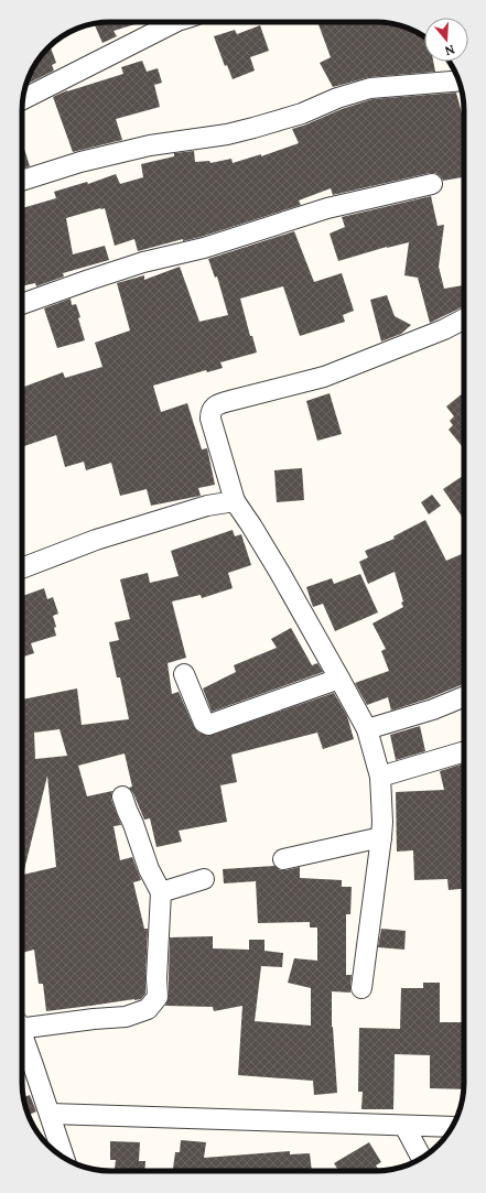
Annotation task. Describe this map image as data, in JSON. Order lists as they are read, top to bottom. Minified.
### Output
{"north":"bottom"}
